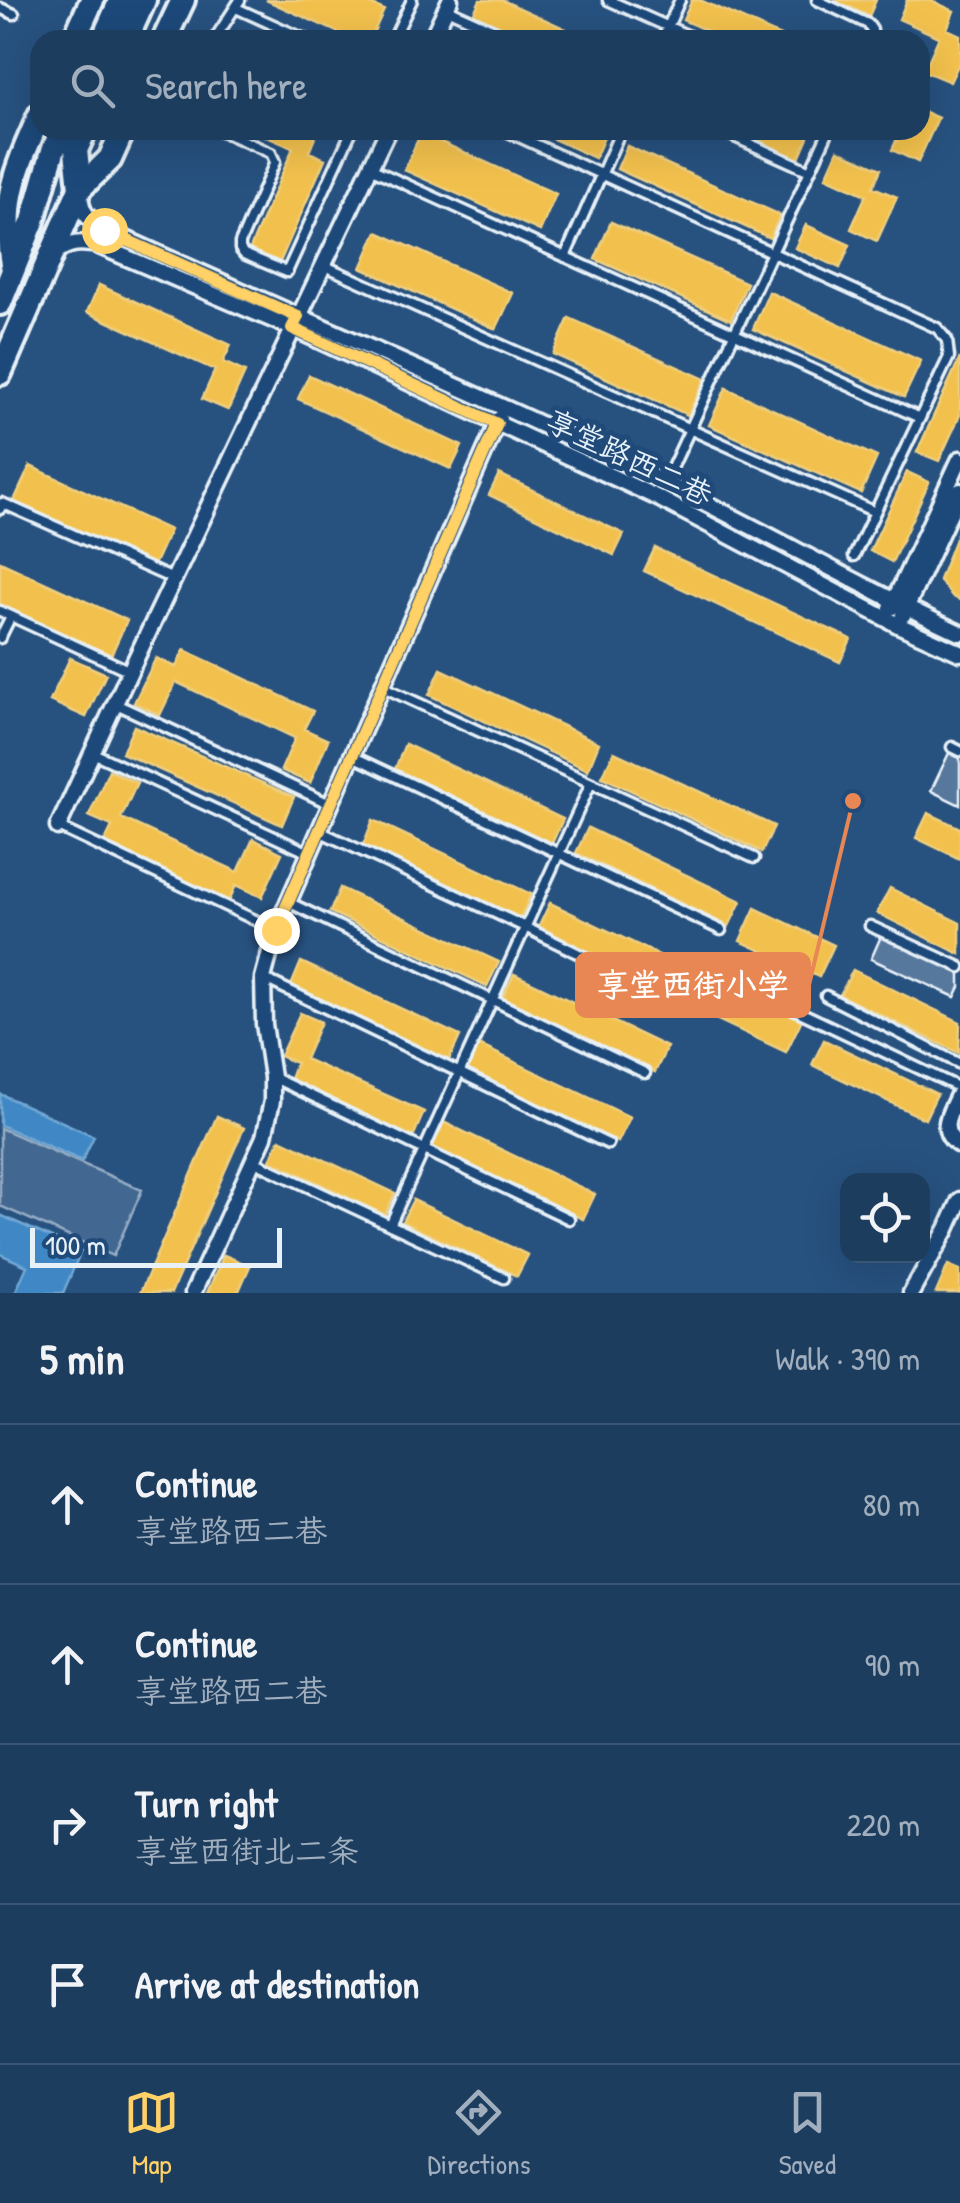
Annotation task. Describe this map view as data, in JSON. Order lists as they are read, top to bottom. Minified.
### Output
{"streets":{"street":["享堂路西二巷"]},"places":["享堂西街小学"],"scale_bar":"100 m","page":{"search":"Search here","scale":"100 m","heading":["5 min","Walk · 390 m"],"list":[["Continue","享堂路西二巷","80 m"],["Continue","享堂路西二巷","90 m"],["Turn right","享堂西街北二条","220 m"],"Arrive at destination"],"nav":["Map","Directions","Saved"]}}
